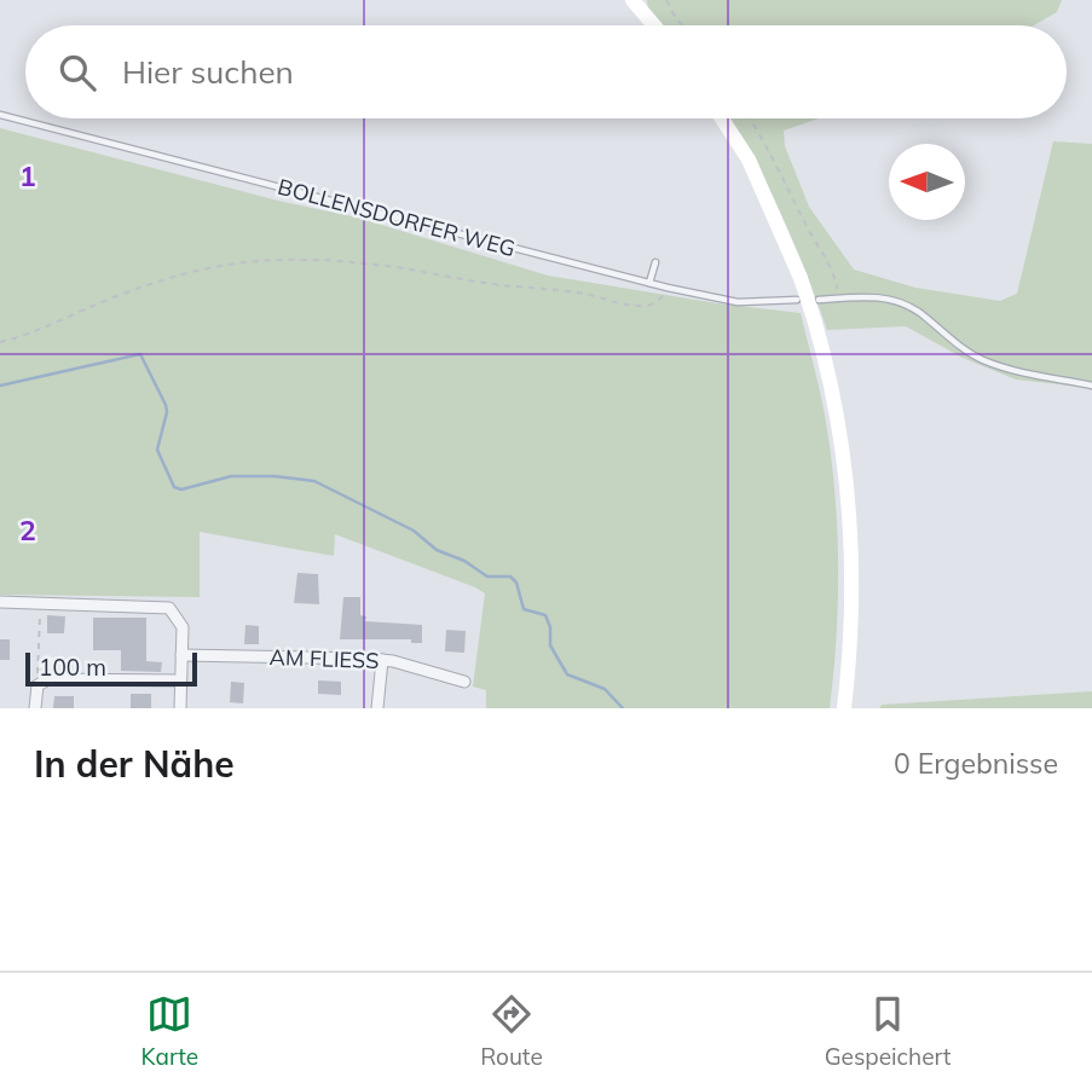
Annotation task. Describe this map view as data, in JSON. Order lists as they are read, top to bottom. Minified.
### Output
{"streets":{"street":["AM FLIESS"],"lane":["BOLLENSDORFER WEG"]},"scale_bar":"100 m","north":"left","page":{"search":"Hier suchen","scale":"100 m","heading":["In der Nähe","0 Ergebnisse"],"nav":["Karte","Route","Gespeichert"]},"grid":{"rows":["1","2"]}}
